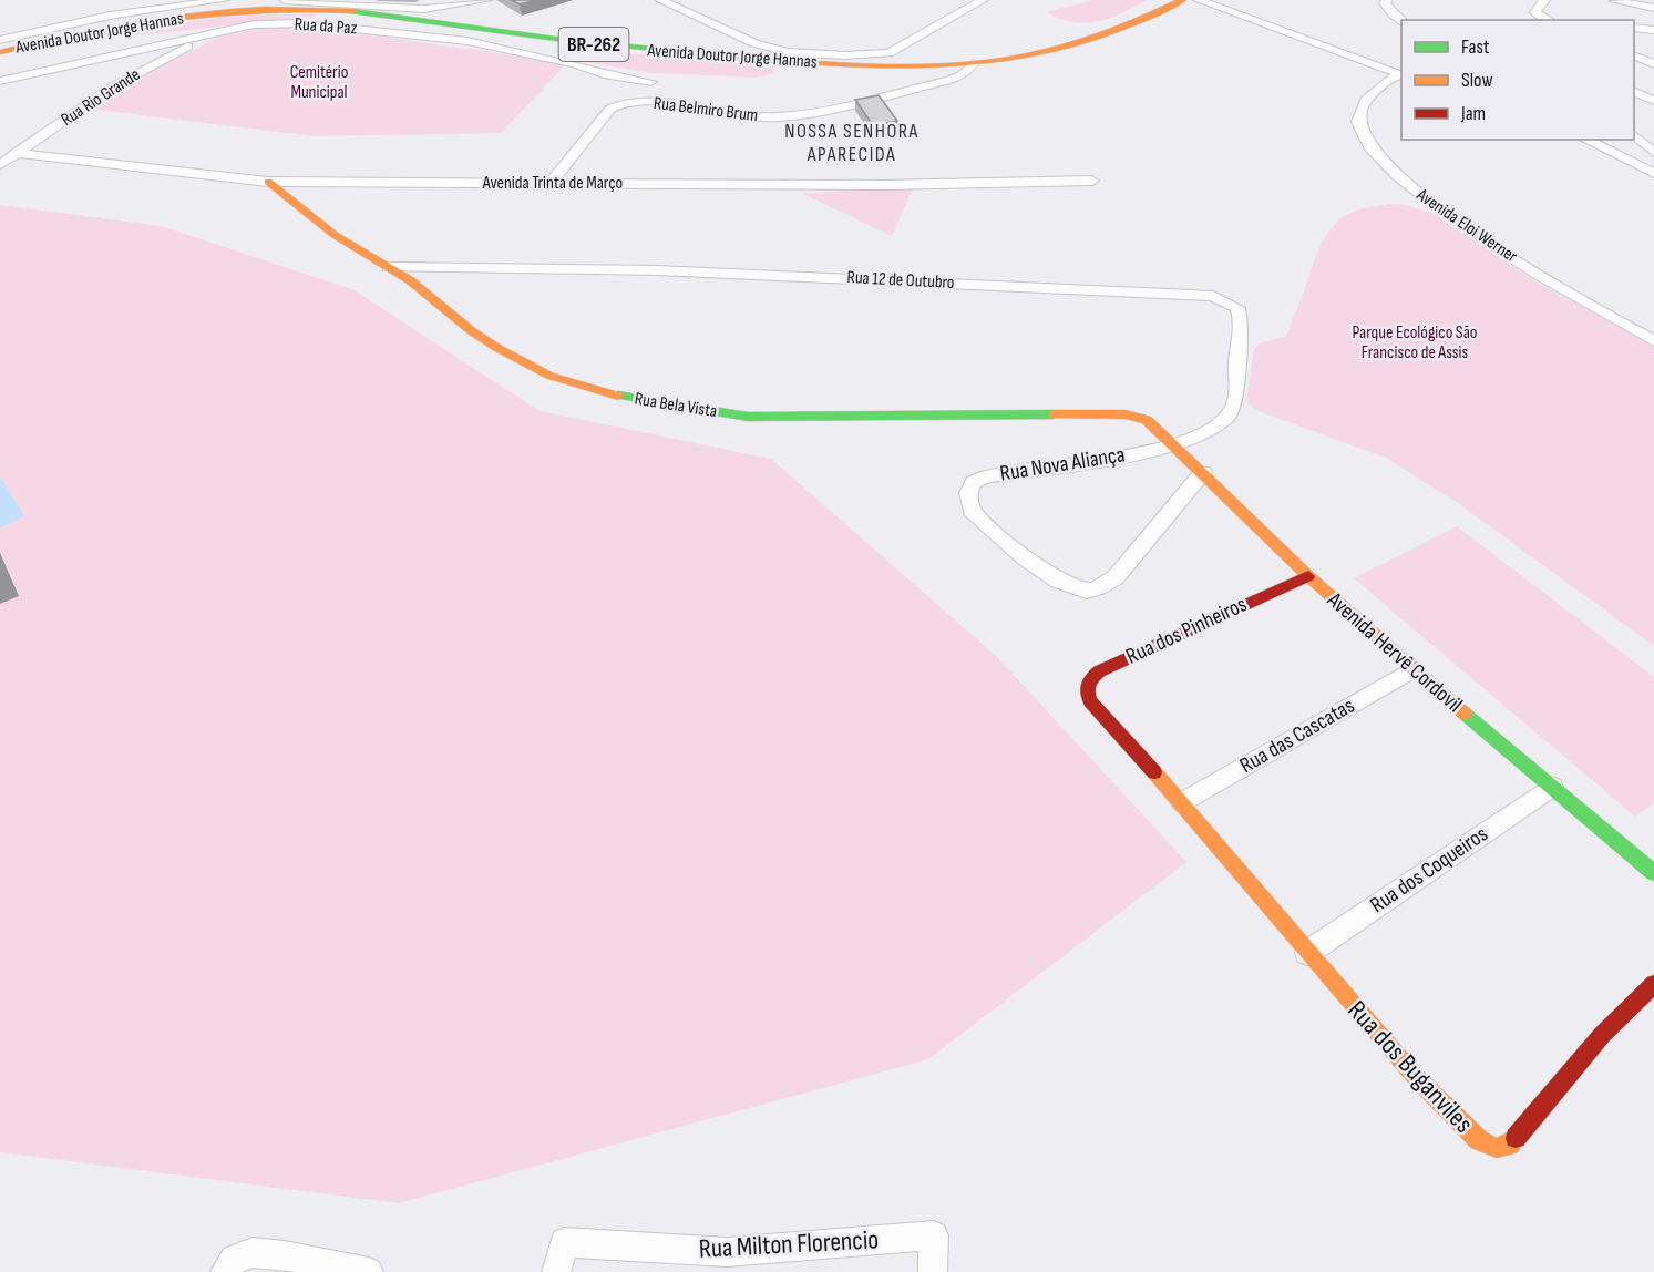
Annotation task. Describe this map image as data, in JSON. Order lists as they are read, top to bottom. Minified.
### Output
{"streets":{"main road":["Avenida Doutor Jorge Hannas","BR-262","Rua Bela Vista","Rua dos Pinheiros","Avenida Hervê Cordovil","Rua dos Buganviles"],"street":["Rua da Paz","Rua Rio Grande","Rua Belmiro Brum","Avenida Trinta de Março","Avenida Eloi Werner","Rua 12 de Outubro","Rua Nova Aliança","Rua das Cascatas","Rua dos Coqueiros","Rua Milton Florencio"]},"crossings":[["Rua da Paz","Rua Rio Grande"],["Avenida Doutor Jorge Hannas","Rua Belmiro Brum"],["Rua Rio Grande","Avenida Trinta de Março"],["Rua Belmiro Brum","Avenida Trinta de Março"],["Avenida Trinta de Março","Rua Bela Vista"],["Rua 12 de Outubro","Rua Bela Vista"],["Rua 12 de Outubro","Rua Nova Aliança"],["Rua 12 de Outubro","Avenida Hervê Cordovil"],["Rua Bela Vista","Avenida Hervê Cordovil"],["Rua Nova Aliança","Avenida Hervê Cordovil"],["Rua dos Pinheiros","Avenida Hervê Cordovil"],["Rua dos Pinheiros","Rua dos Buganviles"],["Avenida Hervê Cordovil","Rua das Cascatas"],["Avenida Hervê Cordovil","Rua dos Coqueiros"],["Rua das Cascatas","Rua dos Buganviles"],["Rua dos Coqueiros","Rua dos Buganviles"]],"districts":["NOSSA SENHORA APARECIDA"],"parks":["Cemitério Municipal","Parque Ecológico São Francisco de Assis"],"legend":["Fast","Slow","Jam"]}
